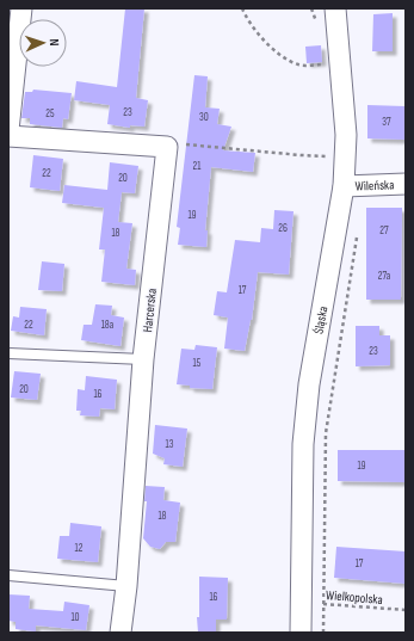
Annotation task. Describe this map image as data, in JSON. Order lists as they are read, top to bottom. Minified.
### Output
{"streets":{"street":["Wileńska","Harcerska","Śląska"],"path":["Wielkopolska"]},"crossings":[["Wileńska","Śląska"],["Śląska","Wielkopolska"]],"house_numbers":["23","25","30","37","21","22","20","19","26","27","18","27a","17","22","18a","23","15","20","16","13","19","18","12","17","16","10"],"north":"right"}
